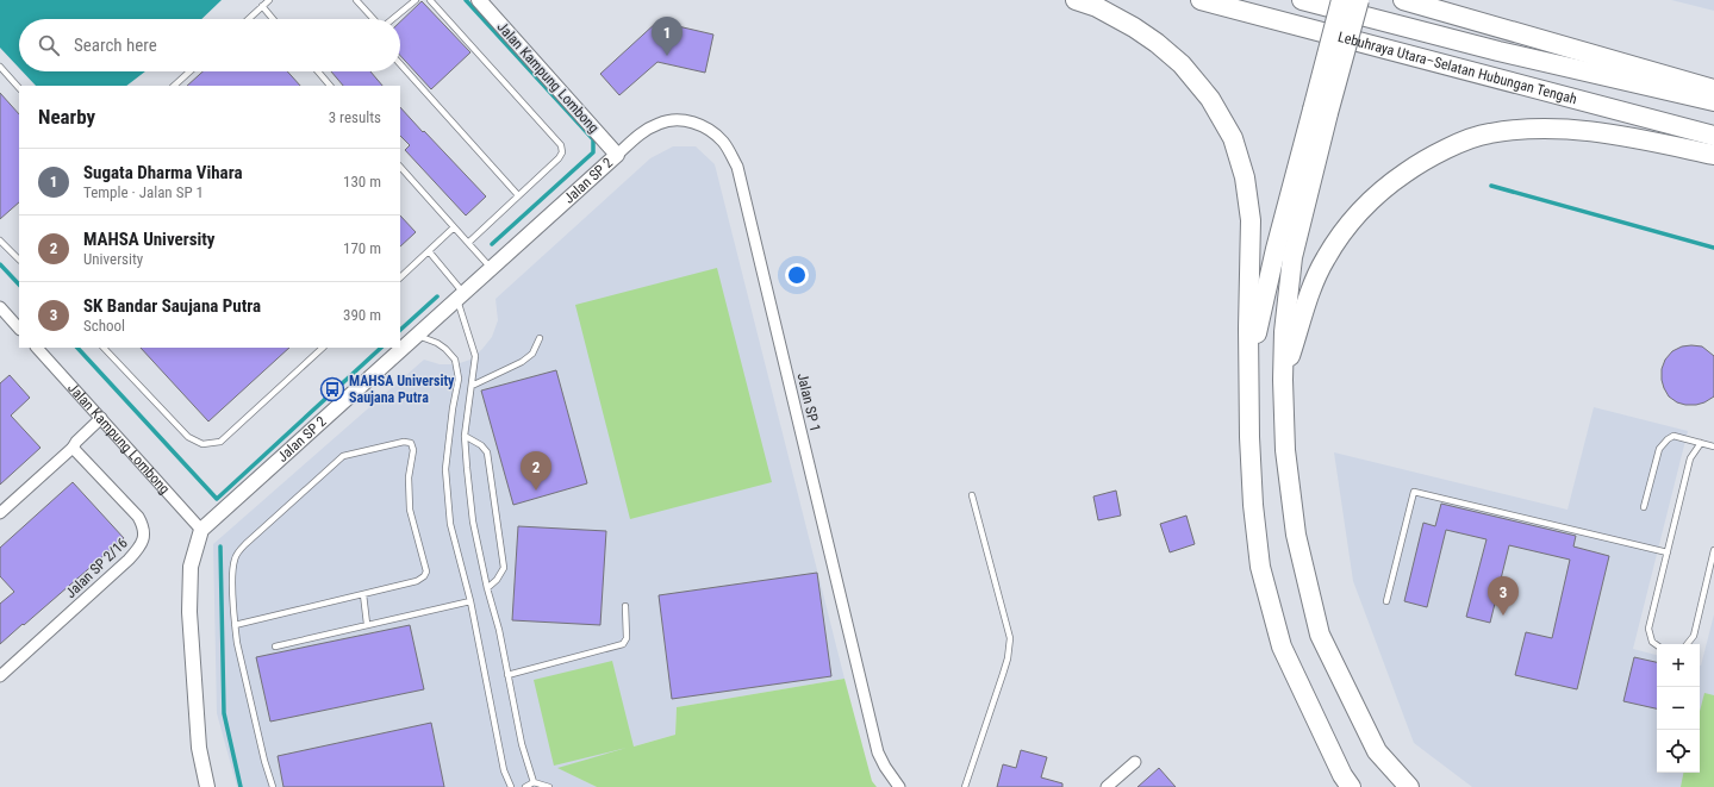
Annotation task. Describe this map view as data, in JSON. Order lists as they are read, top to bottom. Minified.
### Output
{"streets":{"highway":["Lebuhraya Utara–Selatan Hubungan Tengah"],"street":["Jalan Kampung Lombong","Jalan SP 2","Jalan SP 1","Jalan SP 2/16"]},"crossings":[["Jalan Kampung Lombong","Jalan SP 2"],["Jalan Kampung Lombong","Jalan SP 1"],["Jalan SP 2","Jalan SP 1"]],"places":{"bus stop":["MAHSA University Saujana Putra"]},"page":{"pins":["1","2","3"],"search":"Search here","heading":["Nearby","3 results"],"list":[{"mark":"1","name":"Sugata Dharma Vihara","note":"Temple · Jalan SP 1","value":"130 m"},{"mark":"2","name":"MAHSA University","note":"University","value":"170 m"},{"mark":"3","name":"SK Bandar Saujana Putra","note":"School","value":"390 m"}],"map_buttons":["+","−"]}}
